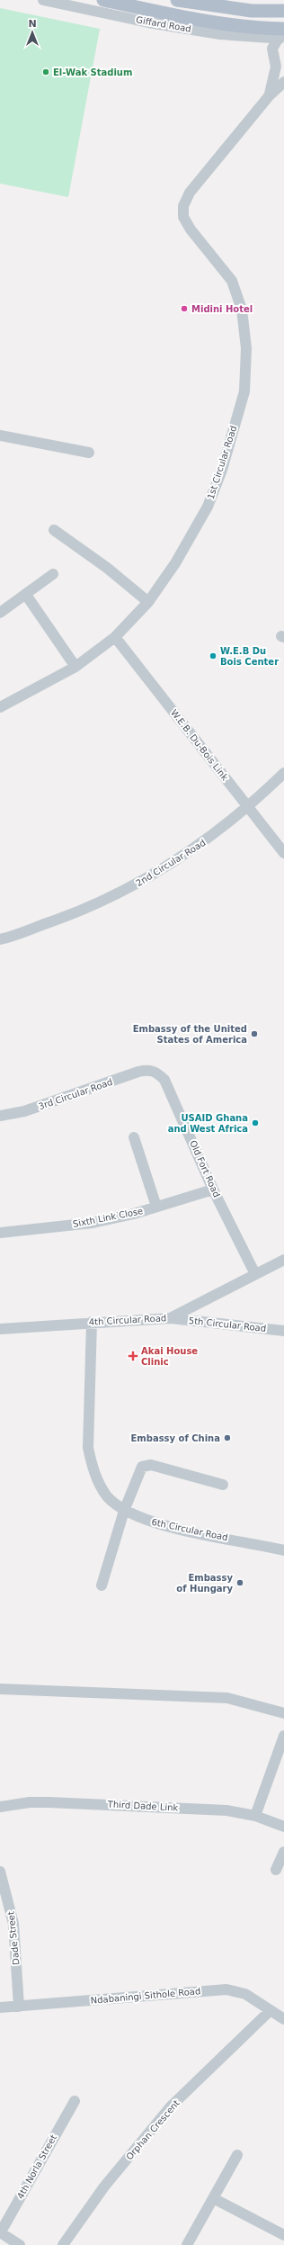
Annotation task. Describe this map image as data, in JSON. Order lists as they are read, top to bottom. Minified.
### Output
{"streets":{"main road":["Giffard Road"],"street":["1st Circular Road","W.E.B. Du-Bois Link","2nd Circular Road","3rd Circular Road","Old Fort Road","Sixth Link Close","4th Circular Road","5th Circular Road","6th Circular Road","Third Dade Link","Dade Street","Ndabaningi Sithole Road","Orphan Crescent","4th Norla Street"]},"crossings":[["1st Circular Road","W.E.B. Du-Bois Link"],["W.E.B. Du-Bois Link","2nd Circular Road"],["3rd Circular Road","Old Fort Road"],["Old Fort Road","Sixth Link Close"],["Old Fort Road","4th Circular Road"],["4th Circular Road","5th Circular Road"],["4th Circular Road","6th Circular Road"],["Dade Street","Ndabaningi Sithole Road"],["Ndabaningi Sithole Road","Orphan Crescent"]],"places":{"other":["El-Wak Stadium","Midini Hotel","W.E.B Du Bois Center","Embassy of the United States of America","USAID Ghana and West Africa","Embassy of China","Embassy of Hungary"],"health":["Akai House Clinic"]},"north":"top"}
